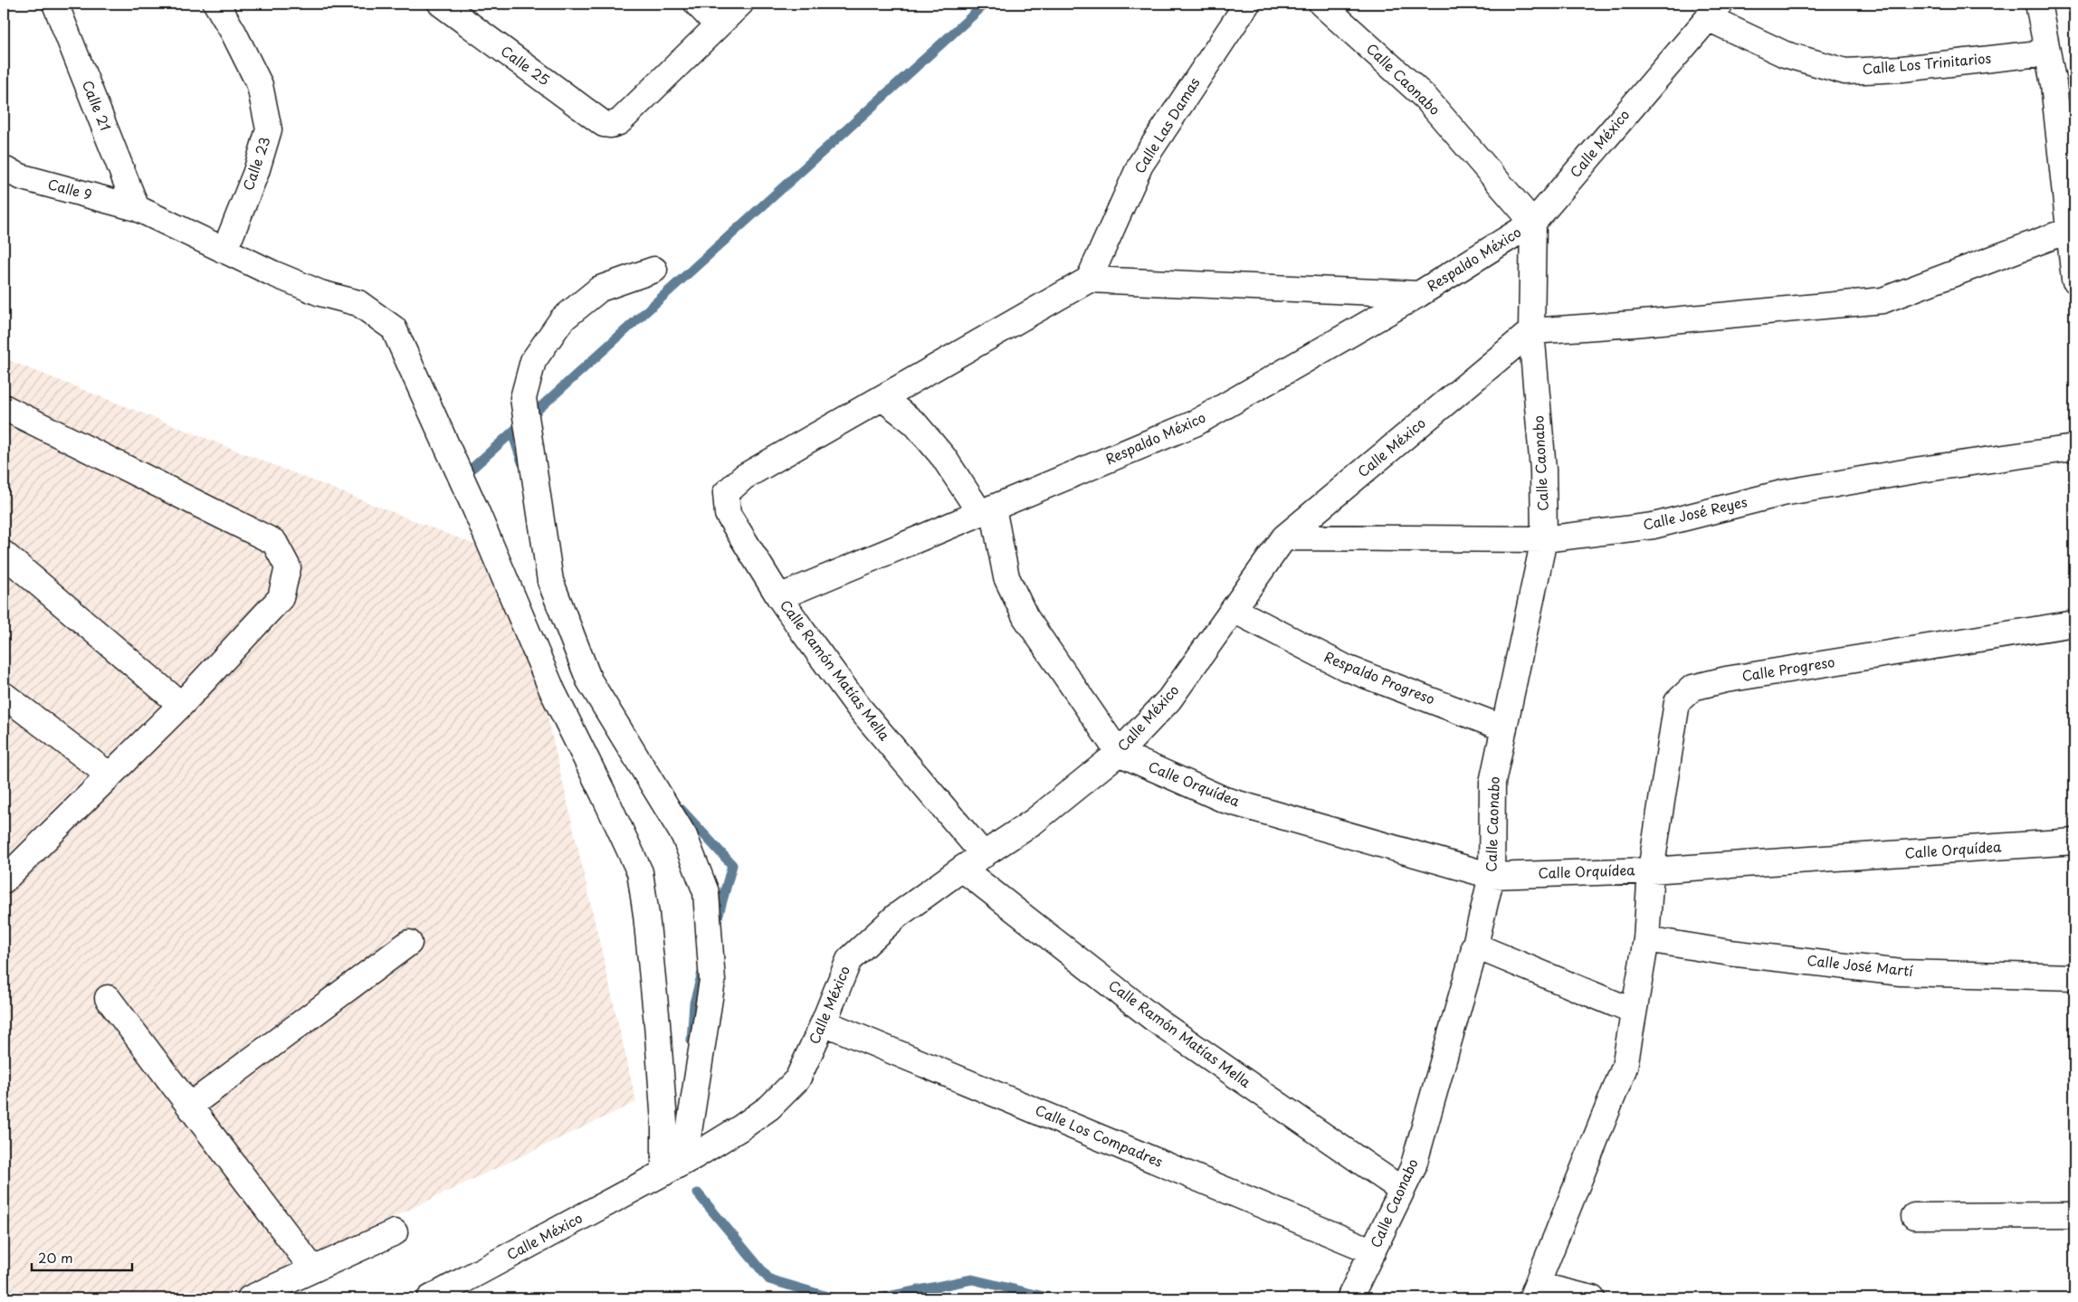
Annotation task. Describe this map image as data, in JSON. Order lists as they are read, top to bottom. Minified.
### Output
{"streets":{"street":["Calle Los Trinitarios","Calle 25","Calle Caonabo","Calle 21","Calle Las Damas","Calle México","Calle 23","Calle 9","Respaldo México","Calle José Reyes","Calle Progreso","Calle Ramón Matías Mella","Respaldo Progreso","Calle Orquídea","Calle José Martí","Calle Los Compadres"]},"crossings":[["Calle Los Trinitarios","Calle México"],["Calle Caonabo","Calle México"],["Calle Caonabo","Respaldo México"],["Calle Caonabo","Calle José Reyes"],["Calle Caonabo","Calle Ramón Matías Mella"],["Calle Caonabo","Respaldo Progreso"],["Calle Caonabo","Calle Orquídea"],["Calle Caonabo","Calle Los Compadres"],["Calle 21","Calle 9"],["Calle México","Calle 9"],["Calle México","Respaldo México"],["Calle México","Calle José Reyes"],["Calle México","Calle Ramón Matías Mella"],["Calle México","Respaldo Progreso"],["Calle México","Calle Orquídea"],["Calle México","Calle Los Compadres"],["Calle 23","Calle 9"],["Respaldo México","Calle Ramón Matías Mella"],["Calle Progreso","Calle Orquídea"],["Calle Progreso","Calle José Martí"]],"scale_bar":"20 m"}
